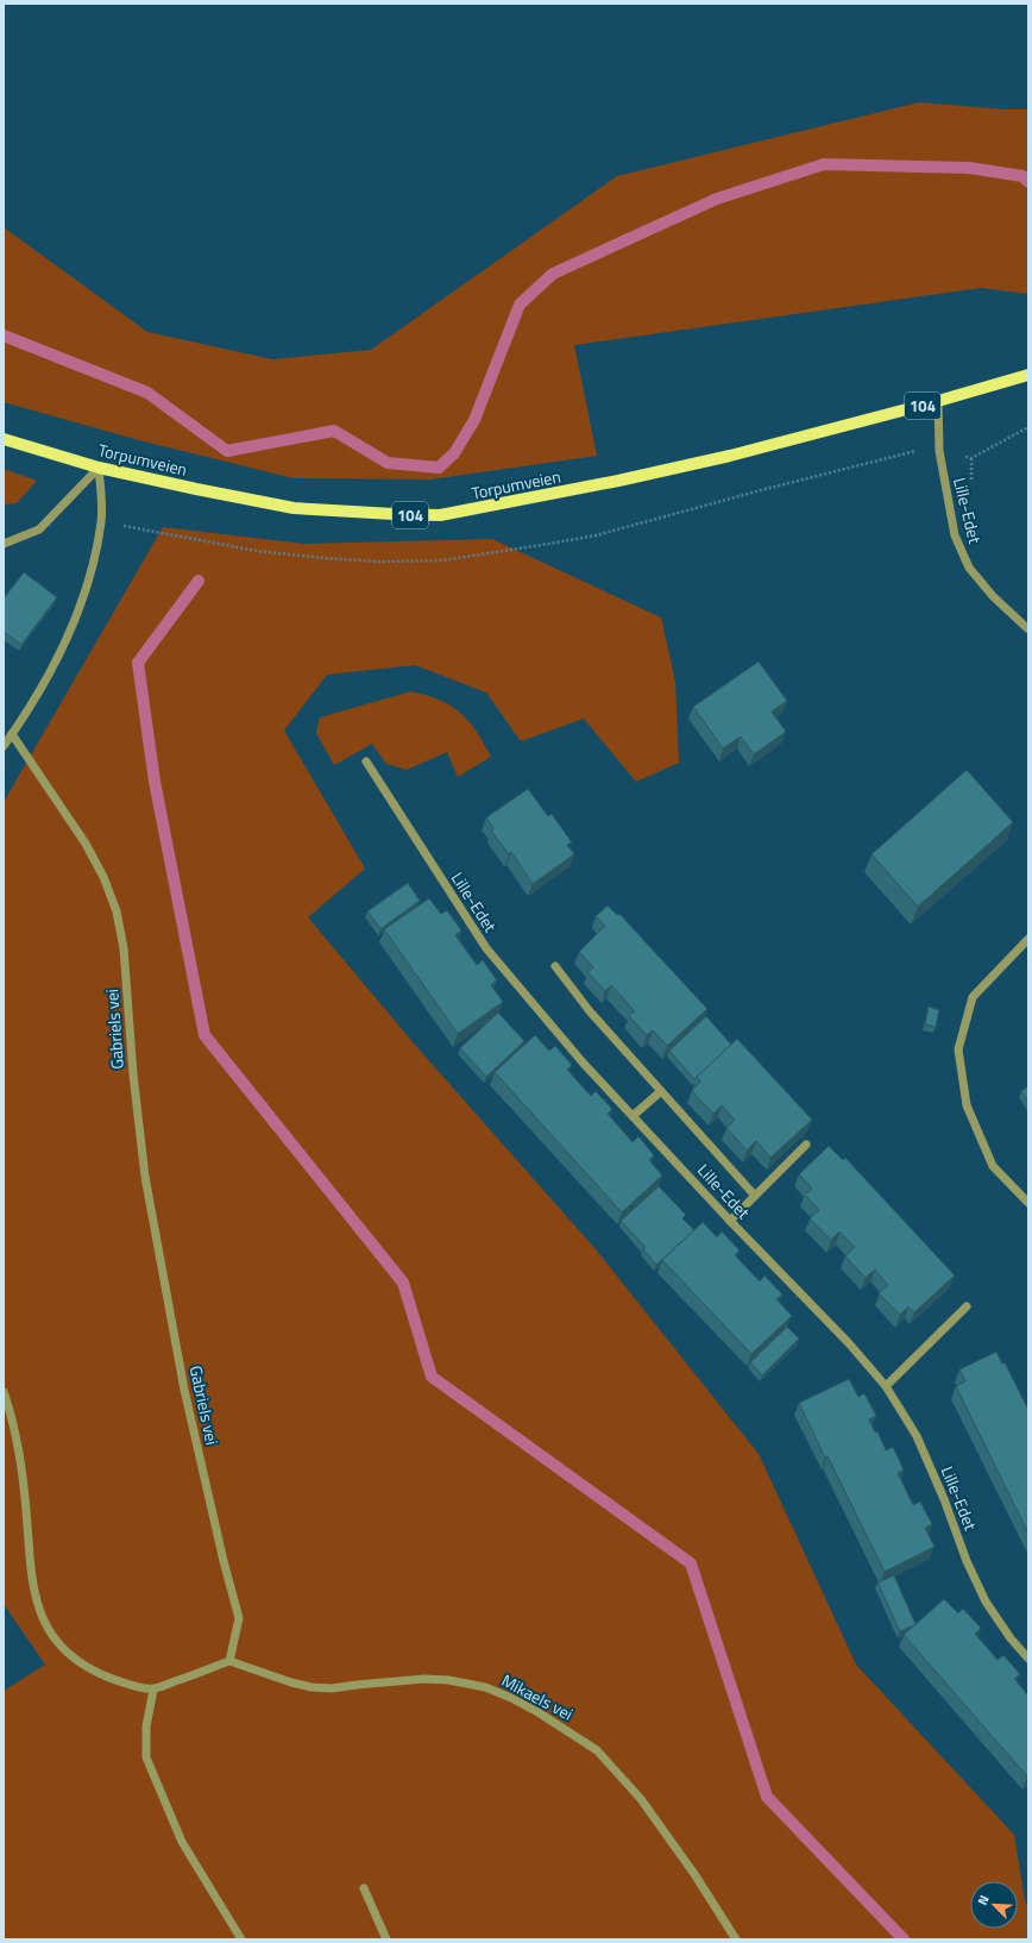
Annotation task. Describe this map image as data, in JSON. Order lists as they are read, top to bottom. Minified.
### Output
{"streets":{"main road":["104","Torpumveien"],"street":["Lille-Edet","Gabriels vei","Mikaels vei"]},"crossings":[["Torpumveien","Lille-Edet"],["Gabriels vei","Mikaels vei"]],"north":"top left"}
